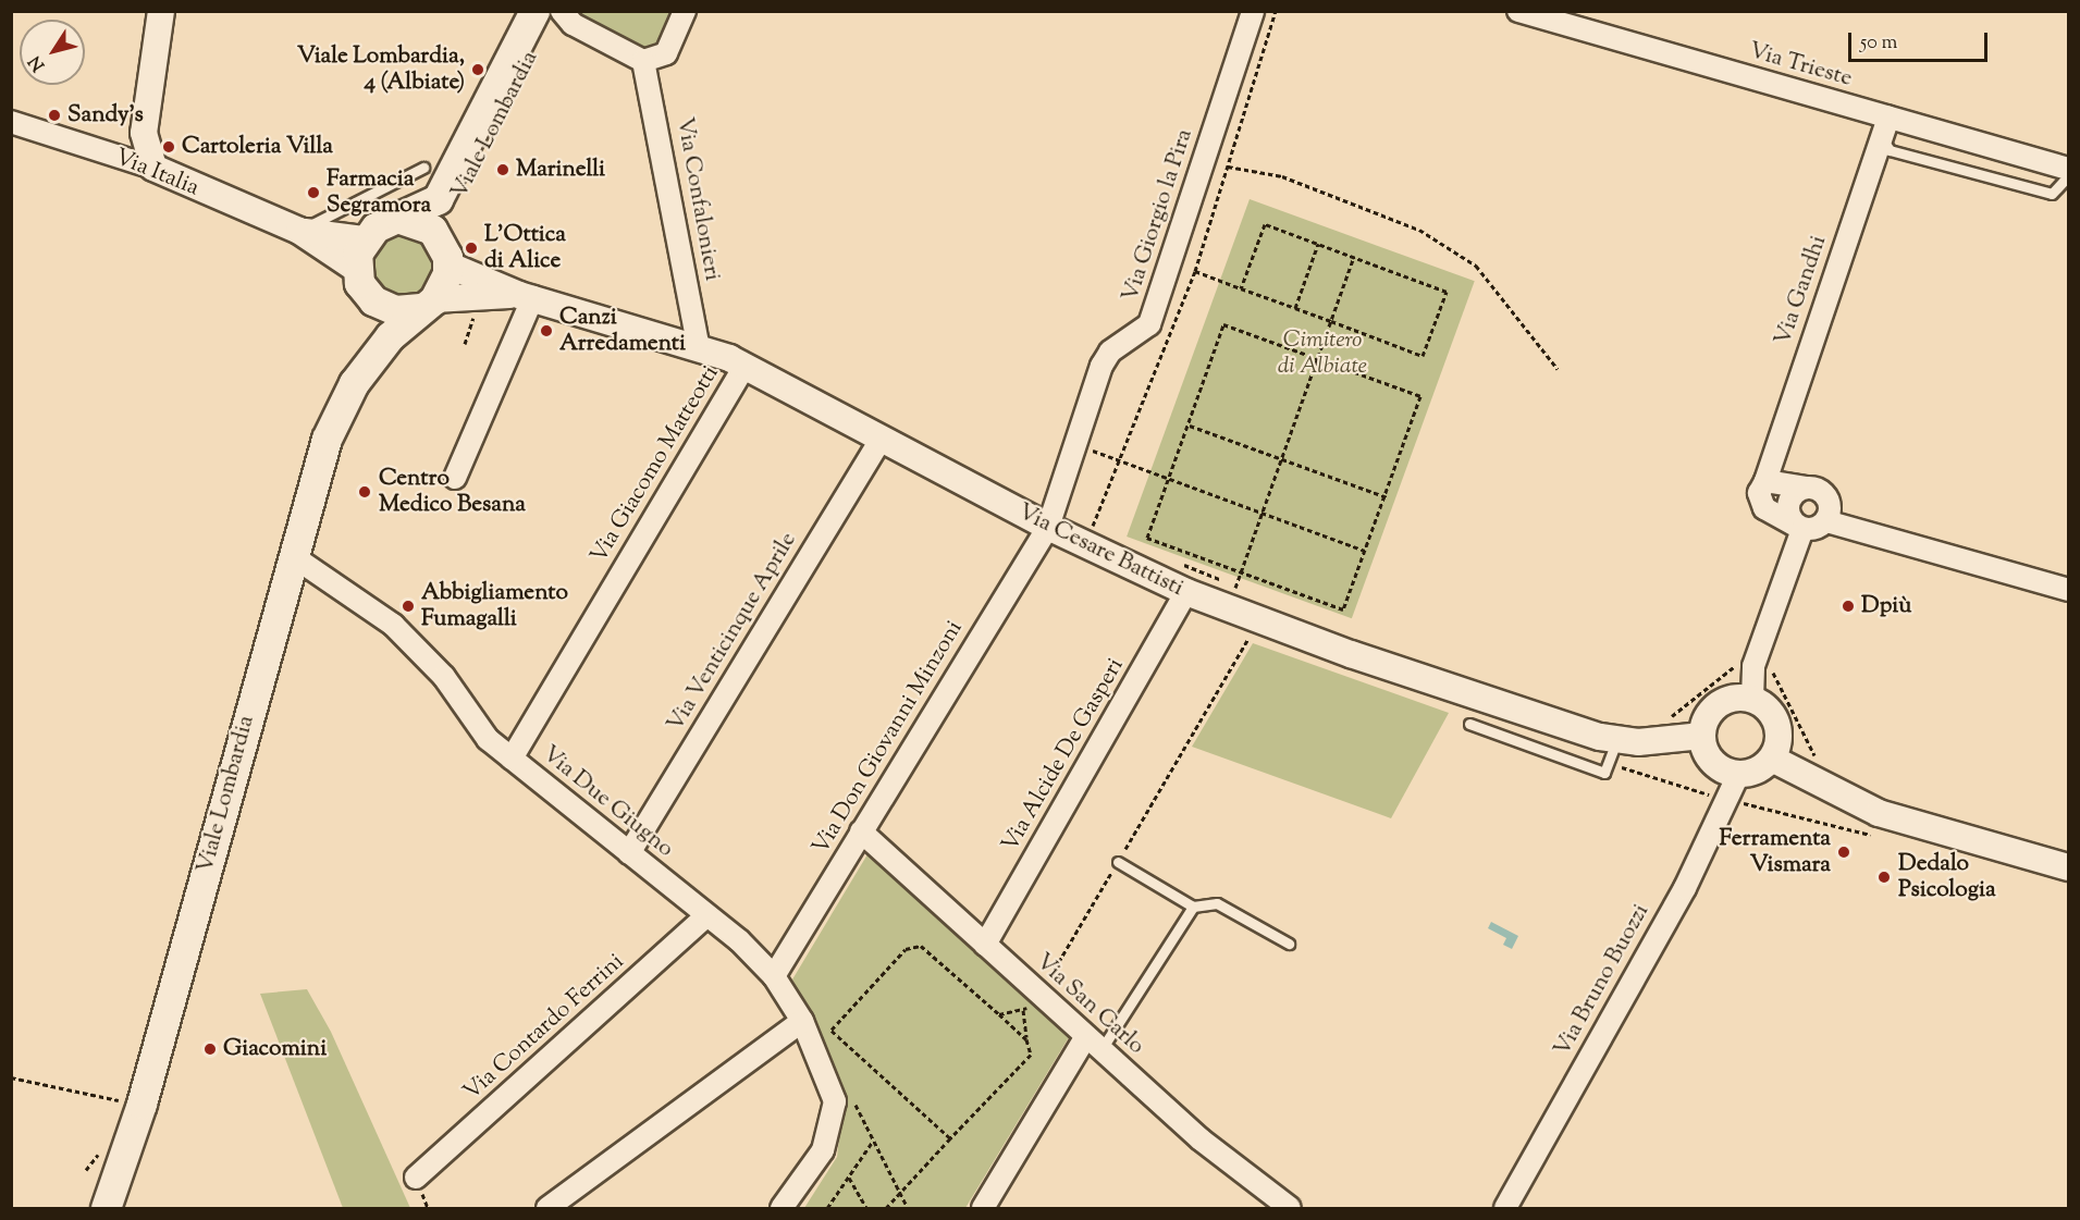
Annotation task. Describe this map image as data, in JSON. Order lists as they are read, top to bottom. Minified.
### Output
{"streets":{"main road":["Viale Lombardia"],"street":["Via Trieste","Via Italia","Via Confalonieri","Via Giorgio la Pira","Via Gandhi","Via Giacomo Matteotti","Via Cesare Battisti","Via Venticinque Aprile","Via Don Giovanni Minzoni","Via Alcide De Gasperi","Via Due Giugno","Via Bruno Buozzi","Via San Carlo","Via Contardo Ferrini"]},"crossings":[["Via Trieste","Via Gandhi"],["Viale Lombardia","Via Italia"],["Viale Lombardia","Via Cesare Battisti"],["Viale Lombardia","Via Due Giugno"],["Via Italia","Via Cesare Battisti"],["Via Confalonieri","Via Cesare Battisti"],["Via Giorgio la Pira","Via Cesare Battisti"],["Via Giorgio la Pira","Via Don Giovanni Minzoni"],["Via Giacomo Matteotti","Via Cesare Battisti"],["Via Giacomo Matteotti","Via Due Giugno"],["Via Cesare Battisti","Via Venticinque Aprile"],["Via Cesare Battisti","Via Don Giovanni Minzoni"],["Via Cesare Battisti","Via Alcide De Gasperi"],["Via Cesare Battisti","Via Bruno Buozzi"],["Via Venticinque Aprile","Via Due Giugno"],["Via Don Giovanni Minzoni","Via Due Giugno"],["Via Don Giovanni Minzoni","Via San Carlo"],["Via Alcide De Gasperi","Via San Carlo"],["Via Due Giugno","Via Contardo Ferrini"]],"parks":["Cimitero di Albiate"],"places":["Viale Lombardia, 4 (Albiate)","Sandy's","Cartoleria Villa","Marinelli","Farmacia Segramora","L'Ottica di Alice","Canzi Arredamenti","Centro Medico Besana","Abbigliamento Fumagalli","Dpiù","Ferramenta Vismara","Dedalo Psicologia","Giacomini"],"scale_bar":"50 m","north":"bottom left"}
